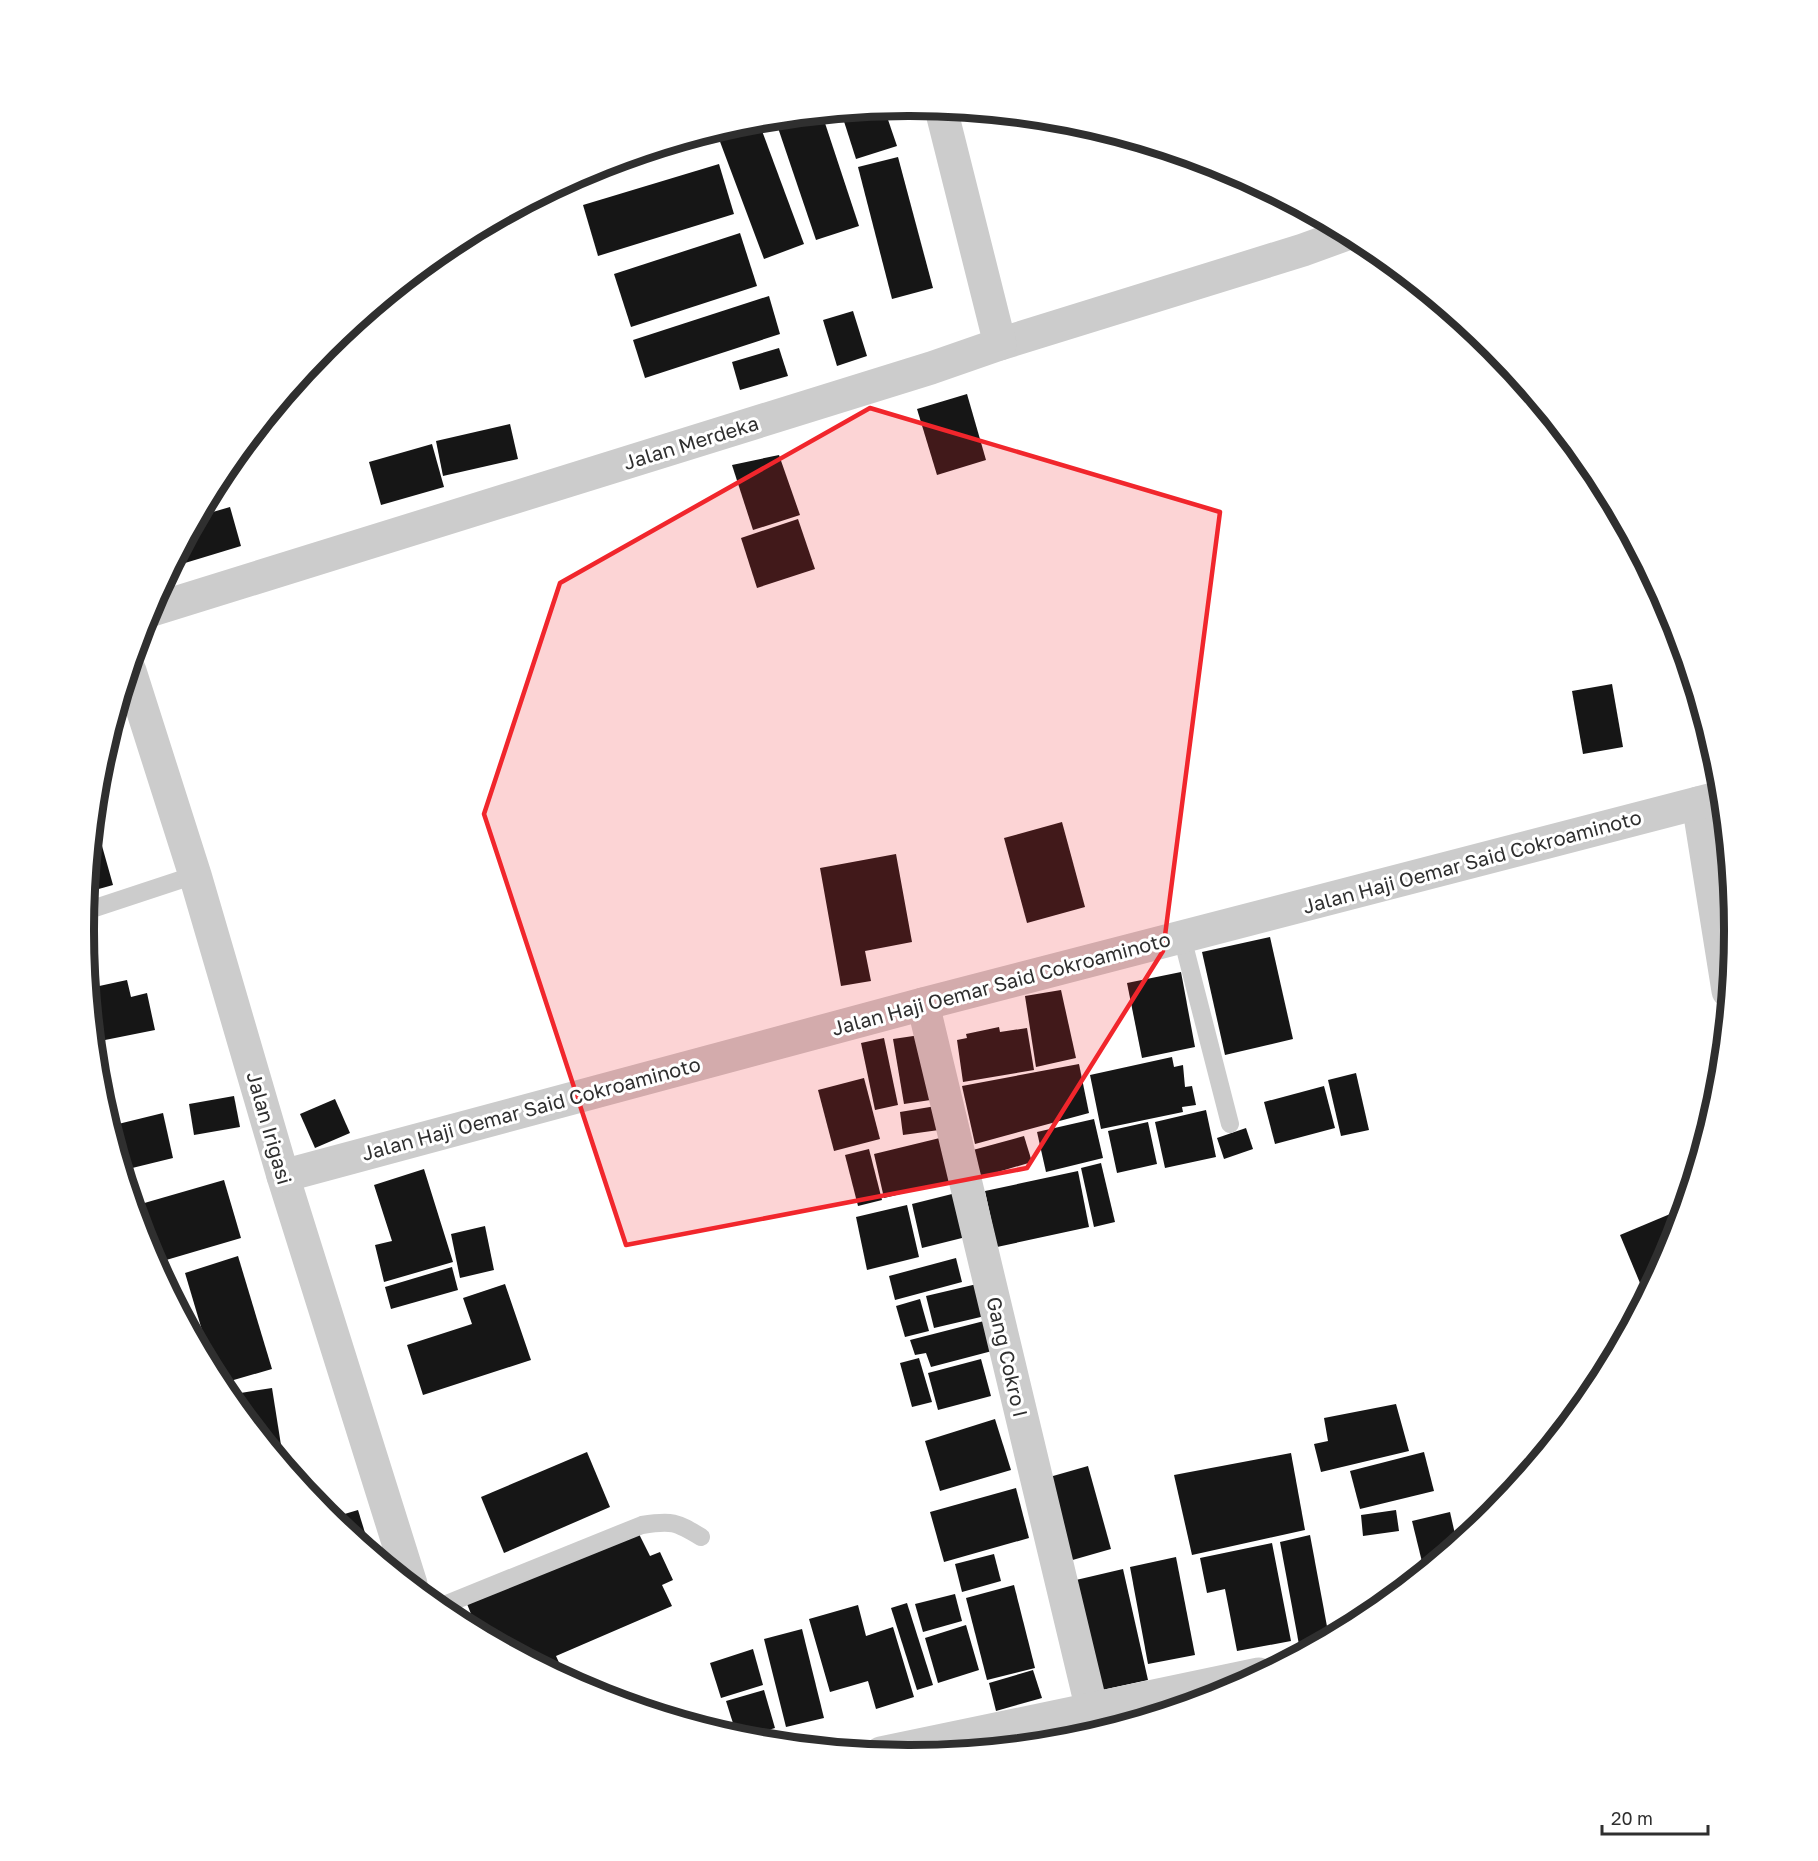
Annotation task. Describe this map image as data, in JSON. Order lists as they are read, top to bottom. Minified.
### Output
{"streets":{"street":["Jalan Merdeka","Jalan Haji Oemar Said Cokroaminoto","Jalan Irigasi","Gang Cokro I"]},"crossings":[["Jalan Haji Oemar Said Cokroaminoto","Jalan Irigasi"],["Jalan Haji Oemar Said Cokroaminoto","Gang Cokro I"]],"scale_bar":"20 m"}
